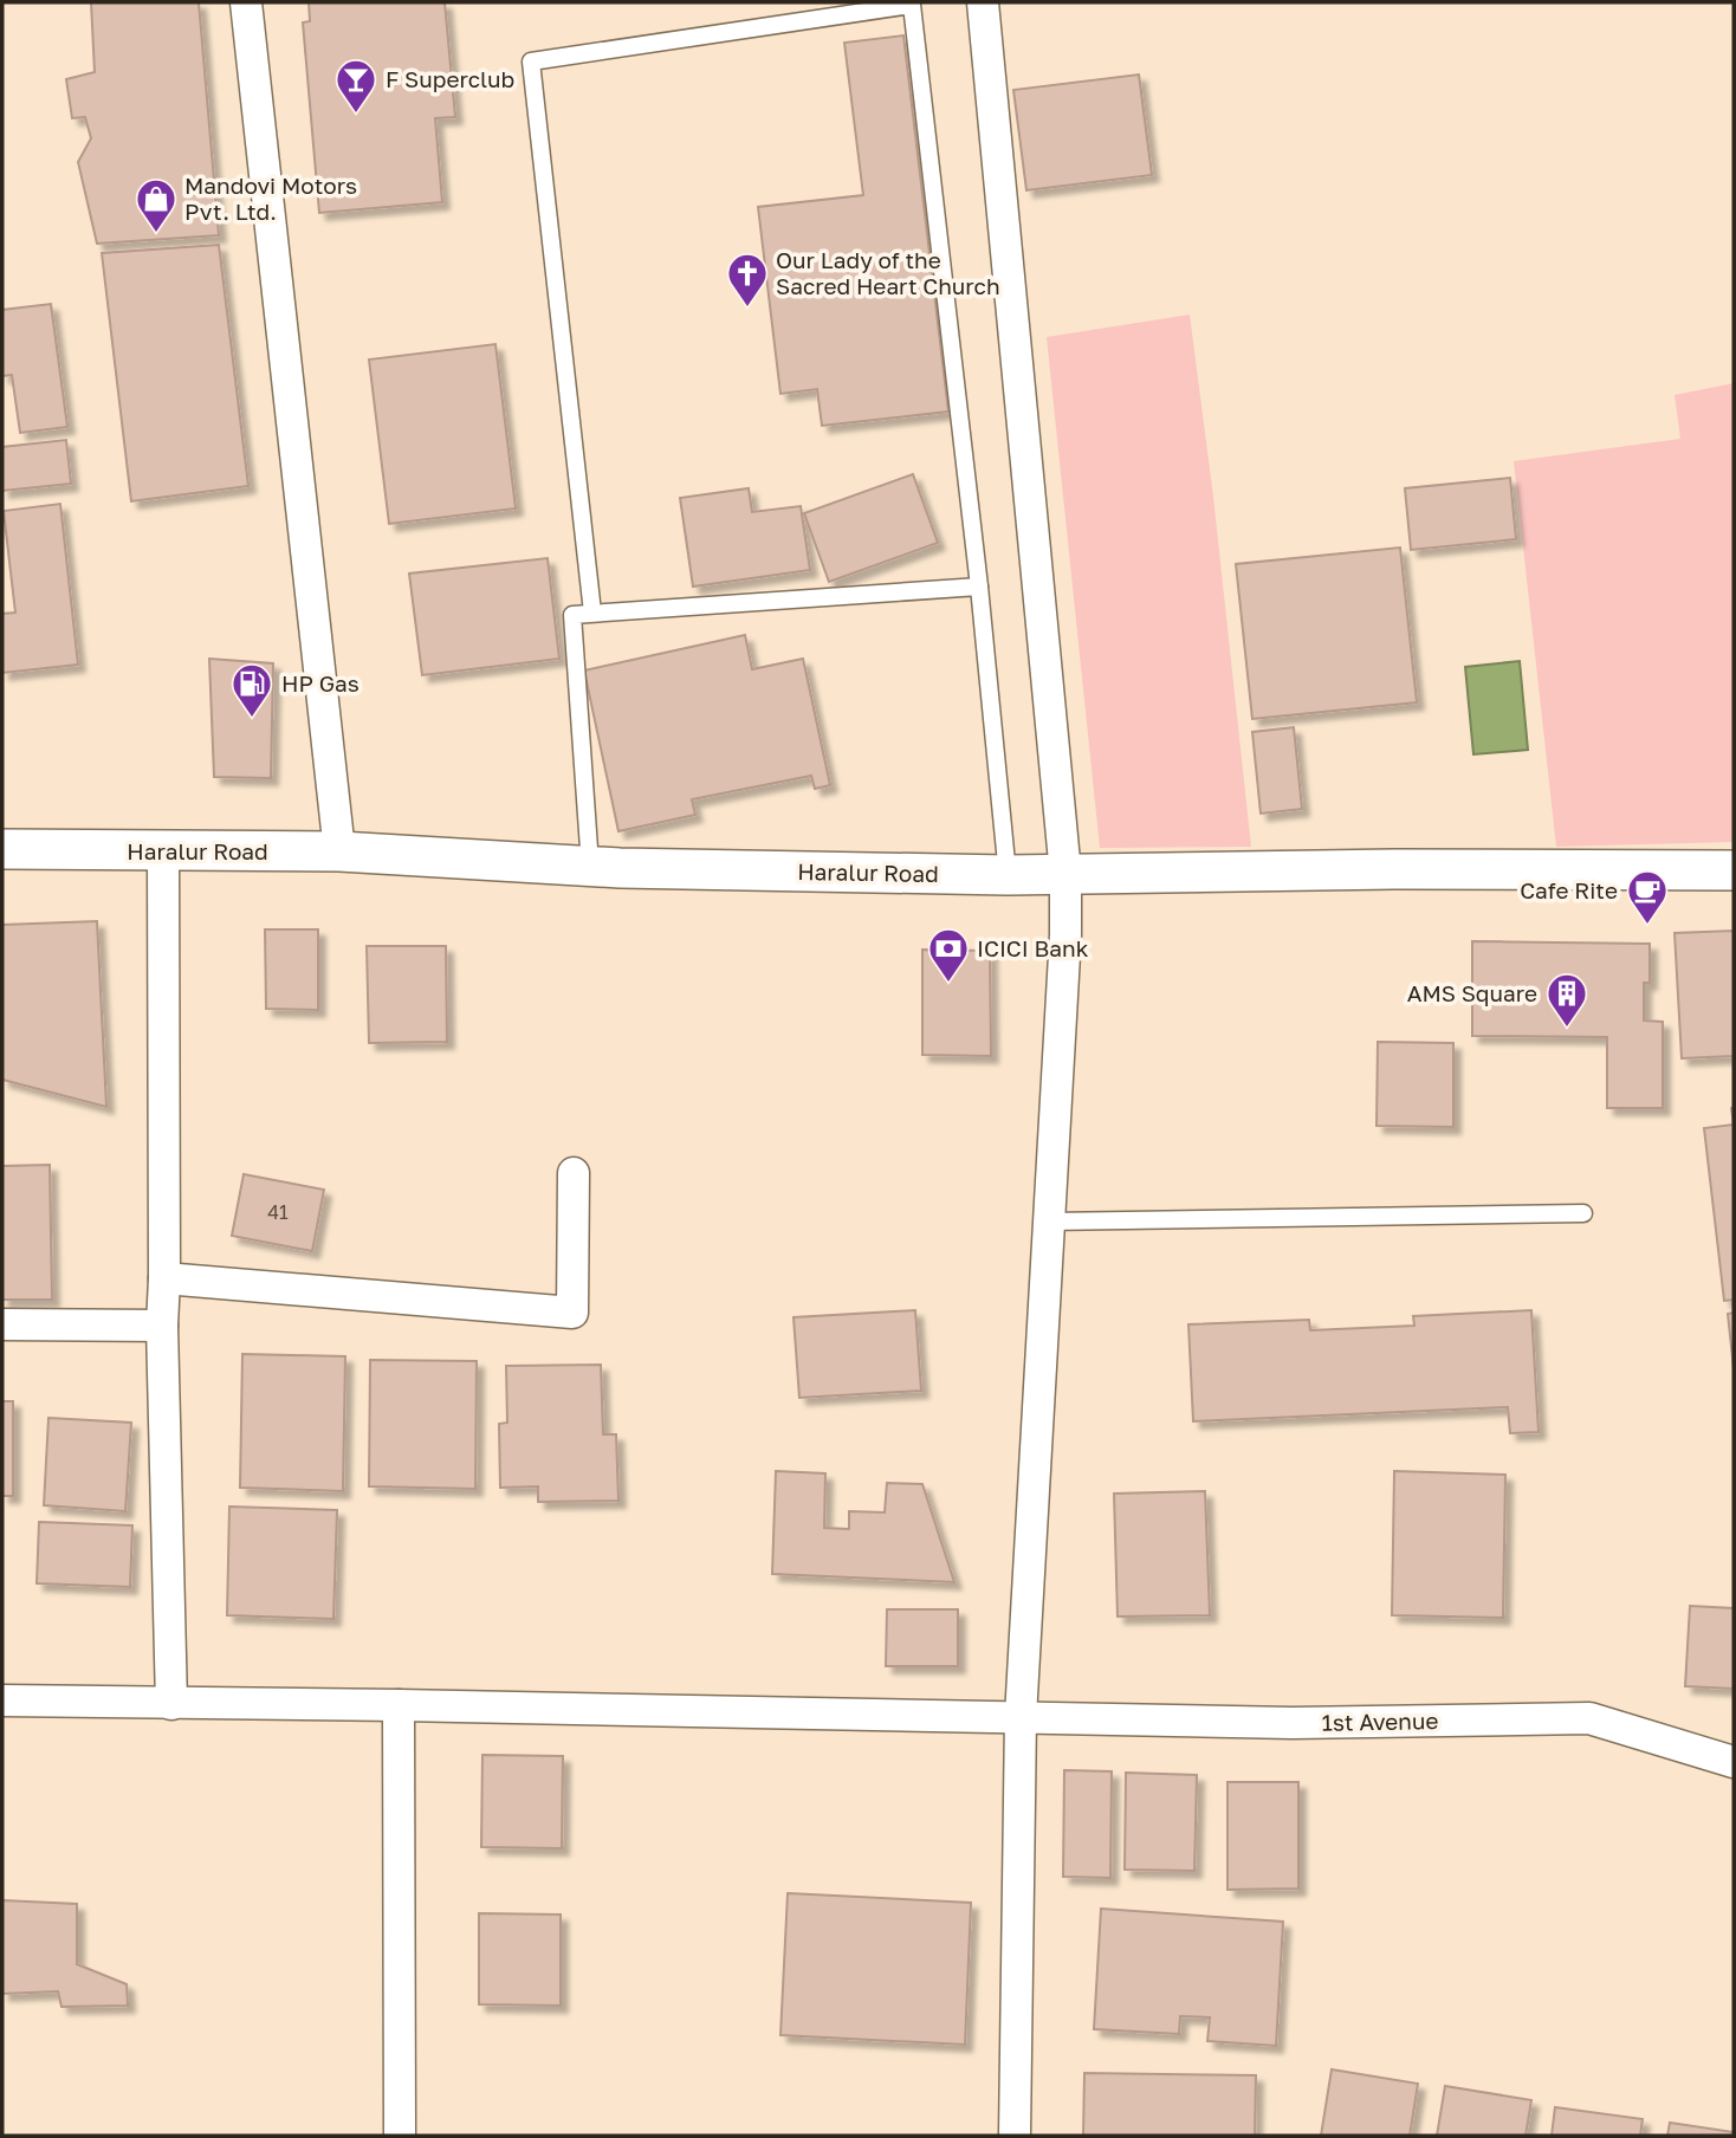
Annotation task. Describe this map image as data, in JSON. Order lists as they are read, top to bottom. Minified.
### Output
{"streets":{"street":["Haralur Road","1st Avenue"]},"places":{"bar":["F Superclub"],"shop":["Mandovi Motors Pvt. Ltd."],"church":["Our Lady of the Sacred Heart Church"],"fuel station":["HP Gas"],"cafe":["Cafe Rite"],"bank":["ICICI Bank"],"building":["AMS Square"]},"house_numbers":["41"]}
